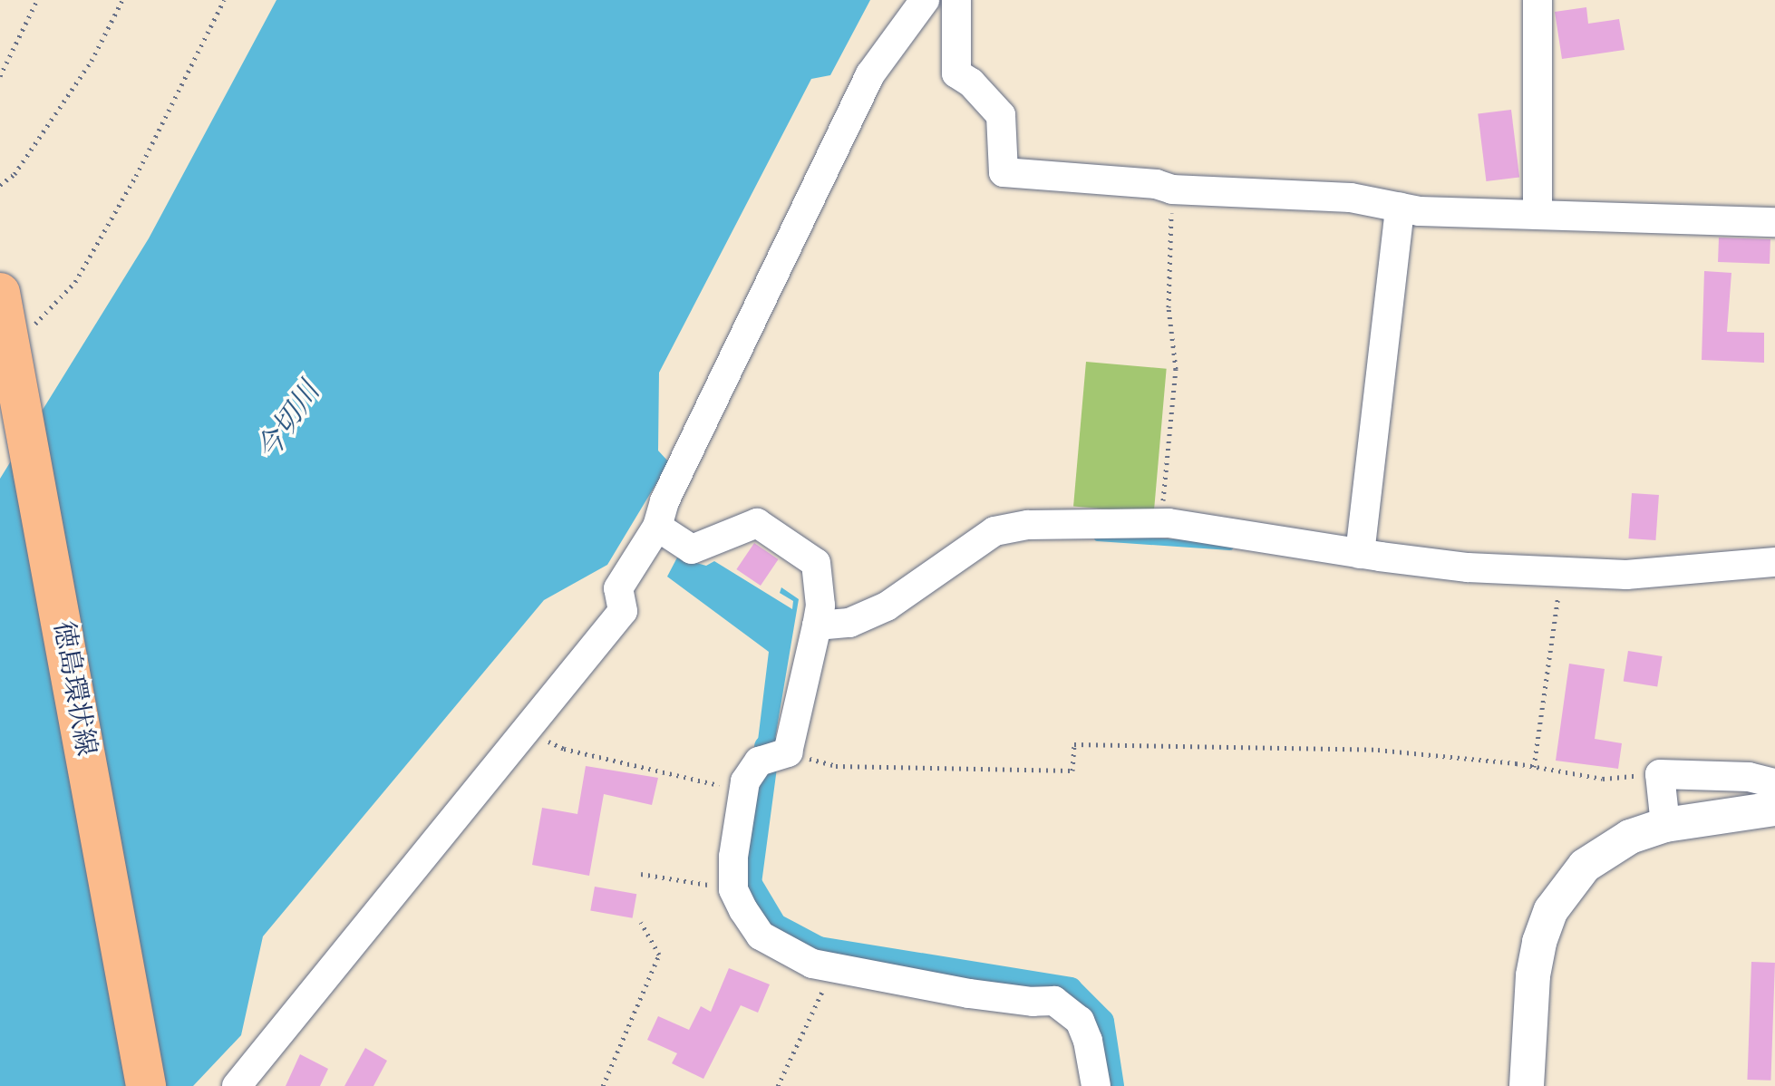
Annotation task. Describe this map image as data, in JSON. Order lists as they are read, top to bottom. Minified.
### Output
{"streets":{"main road":["徳島環状線"]},"water":["今切川"]}
